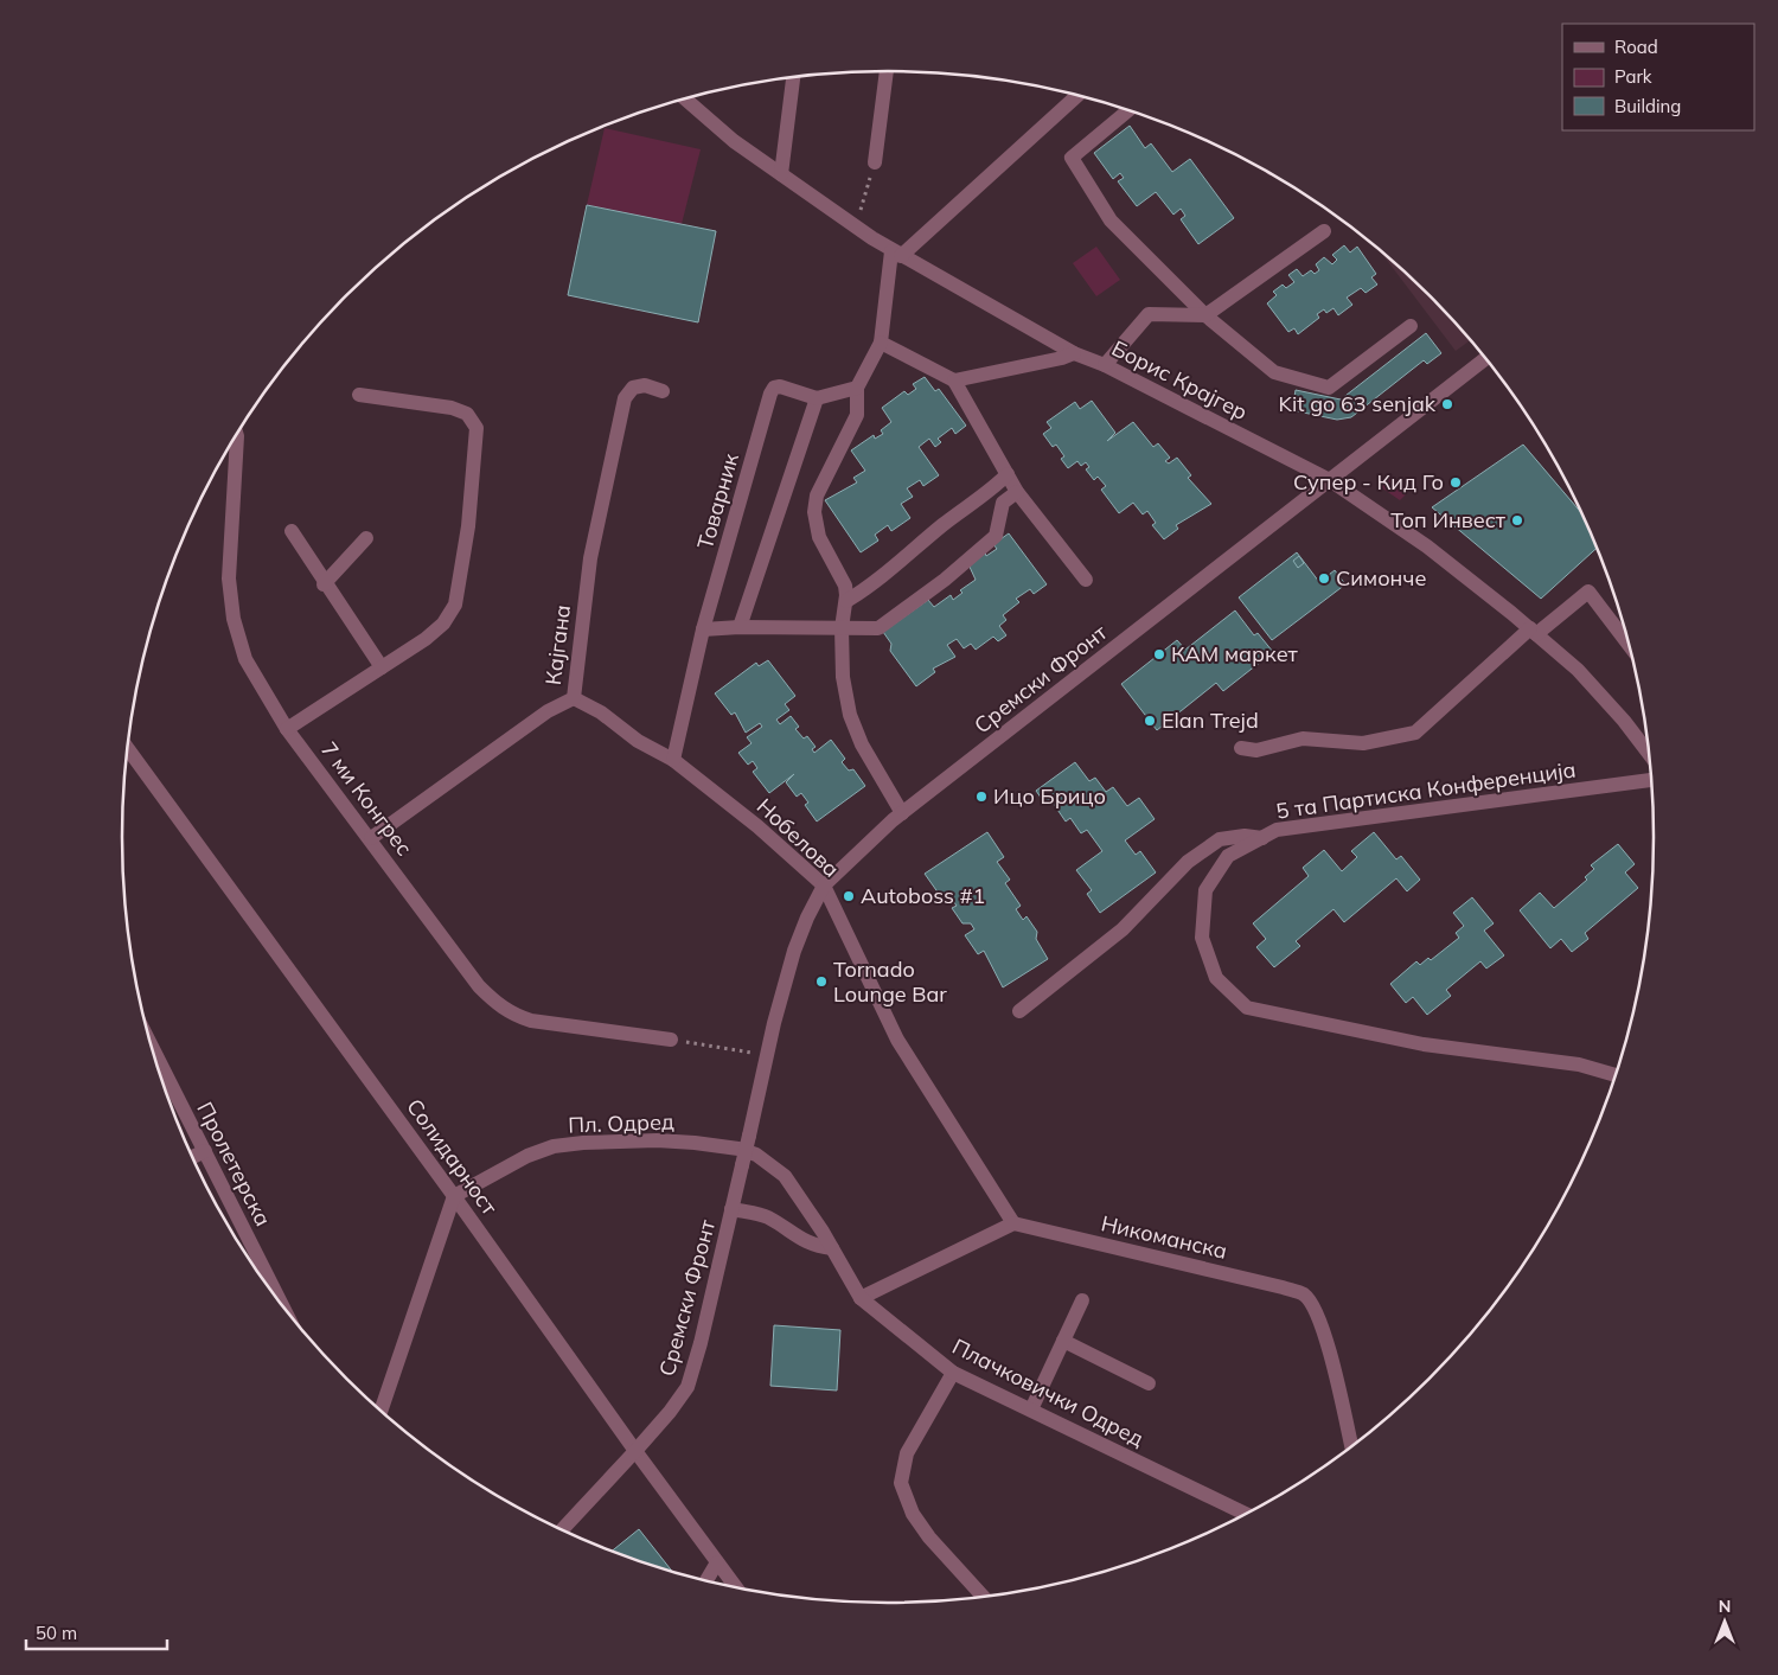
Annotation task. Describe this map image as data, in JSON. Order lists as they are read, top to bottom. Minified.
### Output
{"streets":{"street":["Борис Крајгер","Товарник","Кајгана","Сремски Фронт","5 та Партиска Конференција","7 ми Конгрес","Нобелова","Пл. Одред","Солидарност","Пролетерска","Никоманска","Плачковички Одред"]},"crossings":[["Борис Крајгер","Сремски Фронт"],["Товарник","Нобелова"],["Кајгана","7 ми Конгрес"],["Кајгана","Нобелова"],["Сремски Фронт","Нобелова"],["Сремски Фронт","Солидарност"],["Нобелова","Никоманска"],["Пл. Одред","Солидарност"],["Пл. Одред","Плачковички Одред"]],"places":["Kit go 63 senjak","Супер - Кид Го","Топ Инвест","Симонче","КАМ маркет","Elan Trejd","Ицо Брицо","Autoboss #1","Tornado Lounge Bar"],"legend":["Road","Park","Building"],"scale_bar":"50 m","north":"top"}
